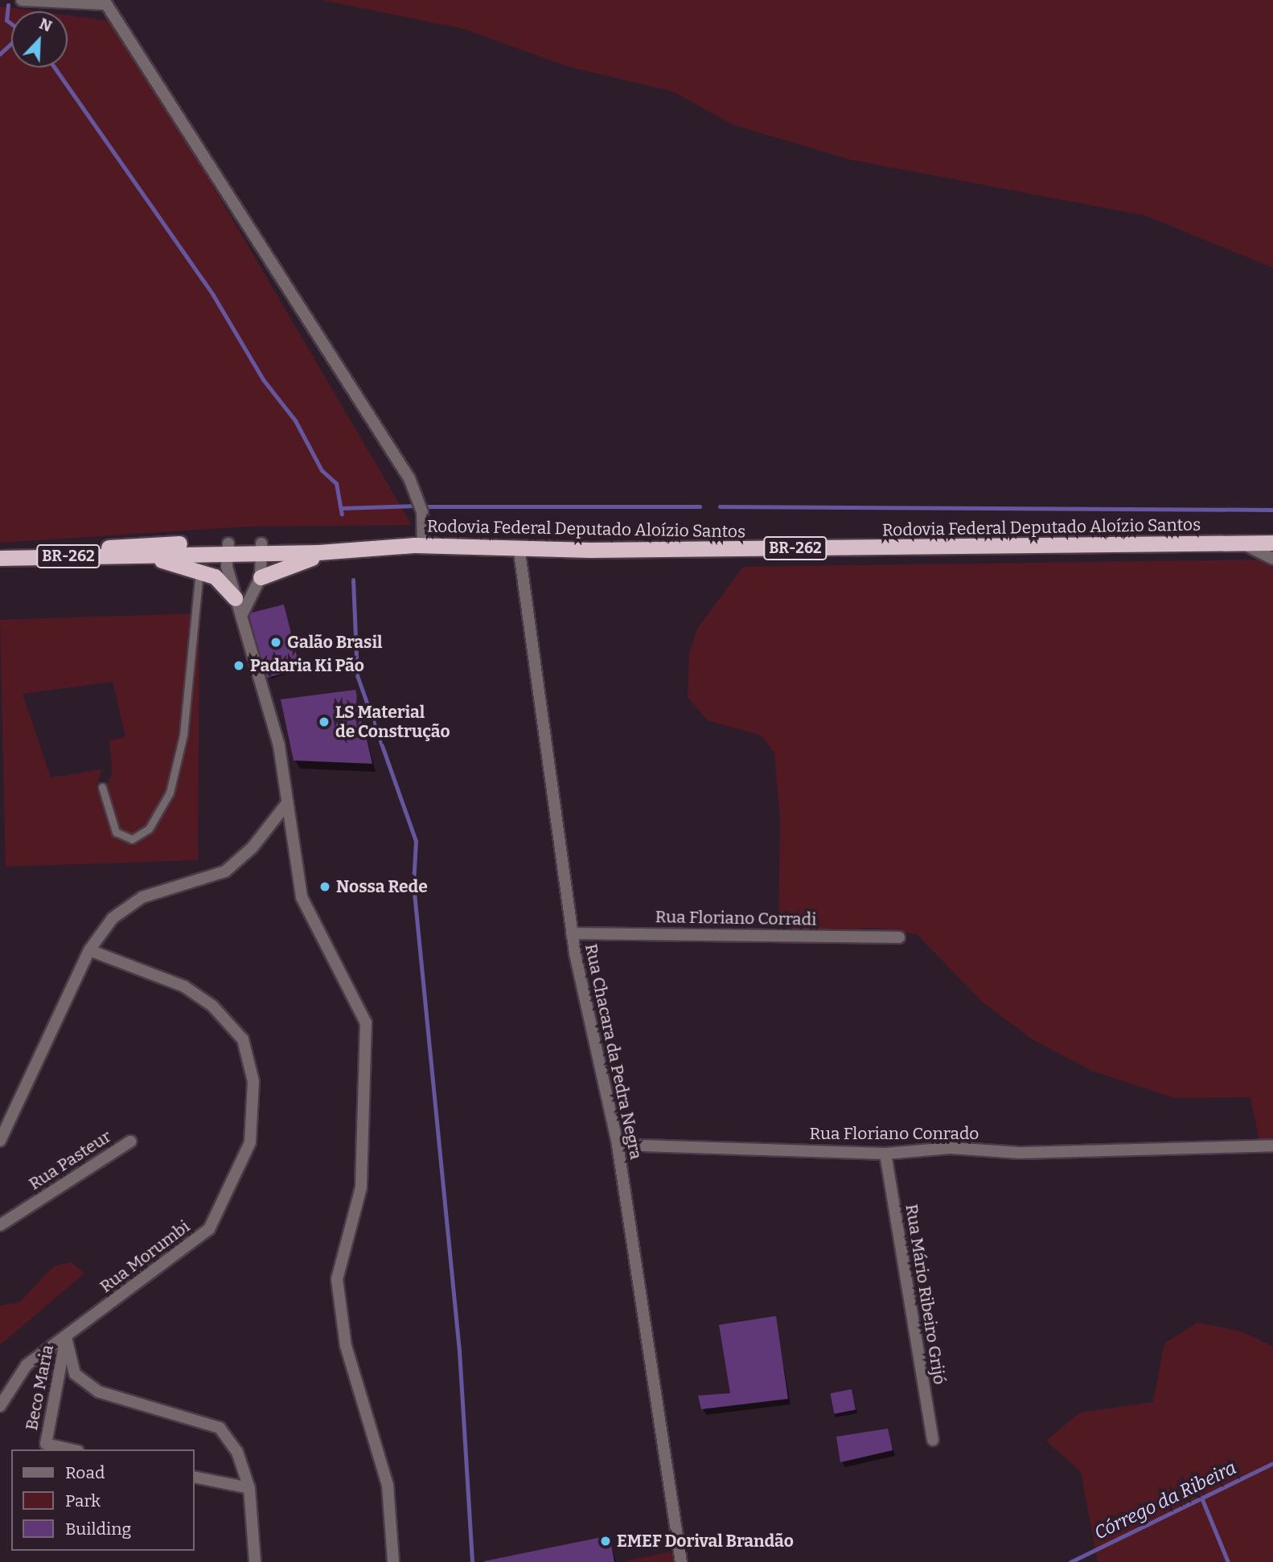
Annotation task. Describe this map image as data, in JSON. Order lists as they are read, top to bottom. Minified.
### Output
{"streets":{"highway":["Rodovia Federal Deputado Aloízio Santos","BR-262"],"street":["Rua Floriano Corradi","Rua Chacara da Pedra Negra","Rua Floriano Conrado","Rua Pasteur","Rua Morumbi","Rua Mário Ribeiro Grijó","Beco Maria"]},"crossings":[["Rodovia Federal Deputado Aloízio Santos","Rua Chacara da Pedra Negra"],["Rua Floriano Corradi","Rua Chacara da Pedra Negra"],["Rua Chacara da Pedra Negra","Rua Floriano Conrado"],["Rua Floriano Conrado","Rua Mário Ribeiro Grijó"],["Rua Morumbi","Beco Maria"]],"water":["Córrego da Ribeira"],"places":["Galão Brasil","Padaria Ki Pão","LS Material de Construção","Nossa Rede","EMEF Dorival Brandão"],"legend":["Road","Park","Building"],"north":"top right"}
